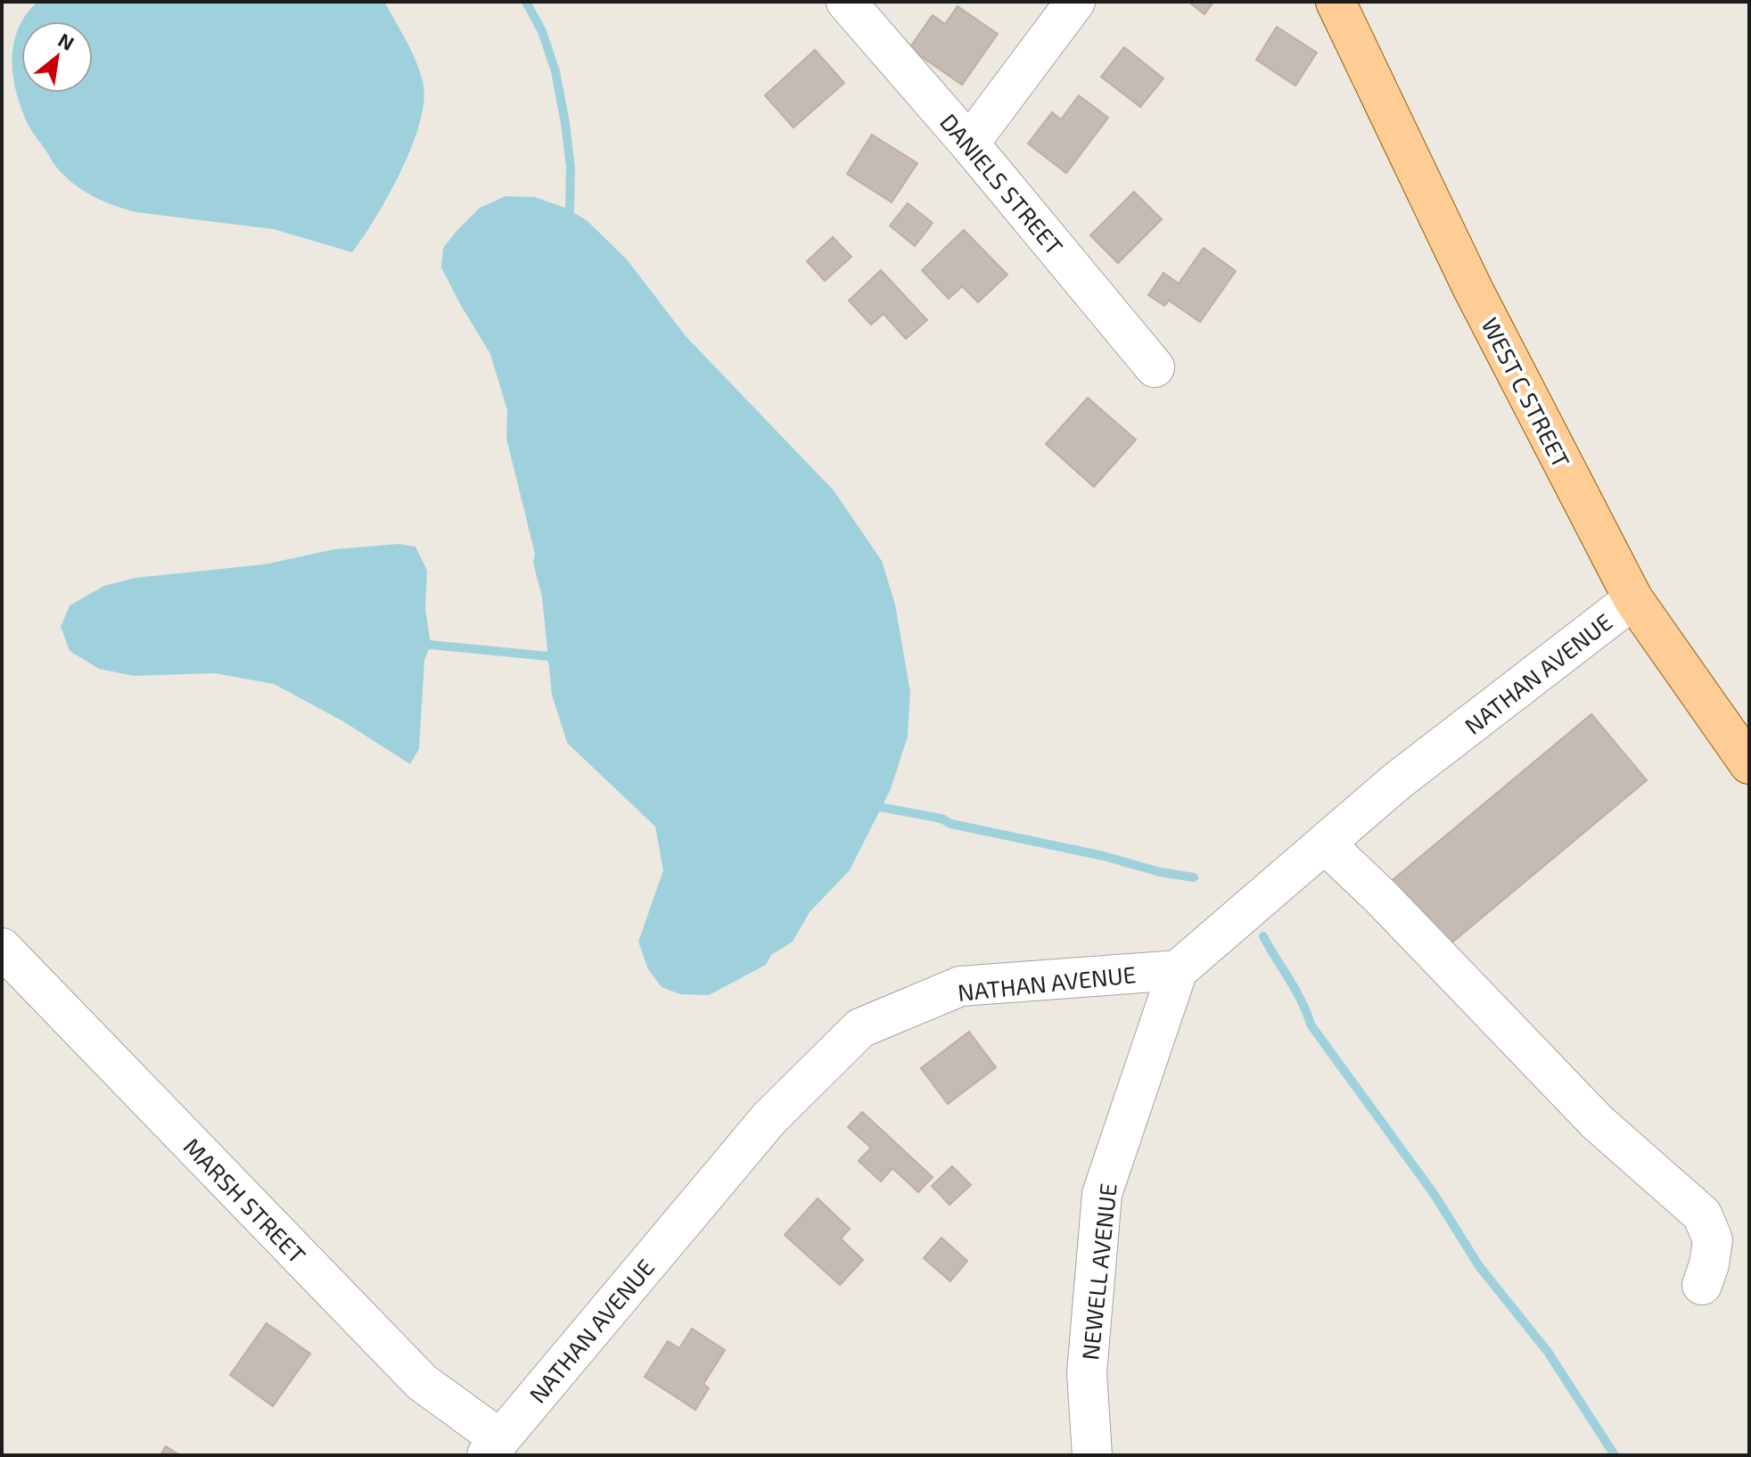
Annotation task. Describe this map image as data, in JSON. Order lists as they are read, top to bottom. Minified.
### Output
{"streets":{"main road":["WEST C STREET"],"street":["DANIELS STREET","NATHAN AVENUE","MARSH STREET","NEWELL AVENUE"]},"crossings":[["WEST C STREET","NATHAN AVENUE"],["NATHAN AVENUE","MARSH STREET"],["NATHAN AVENUE","NEWELL AVENUE"]],"north":"top right"}
